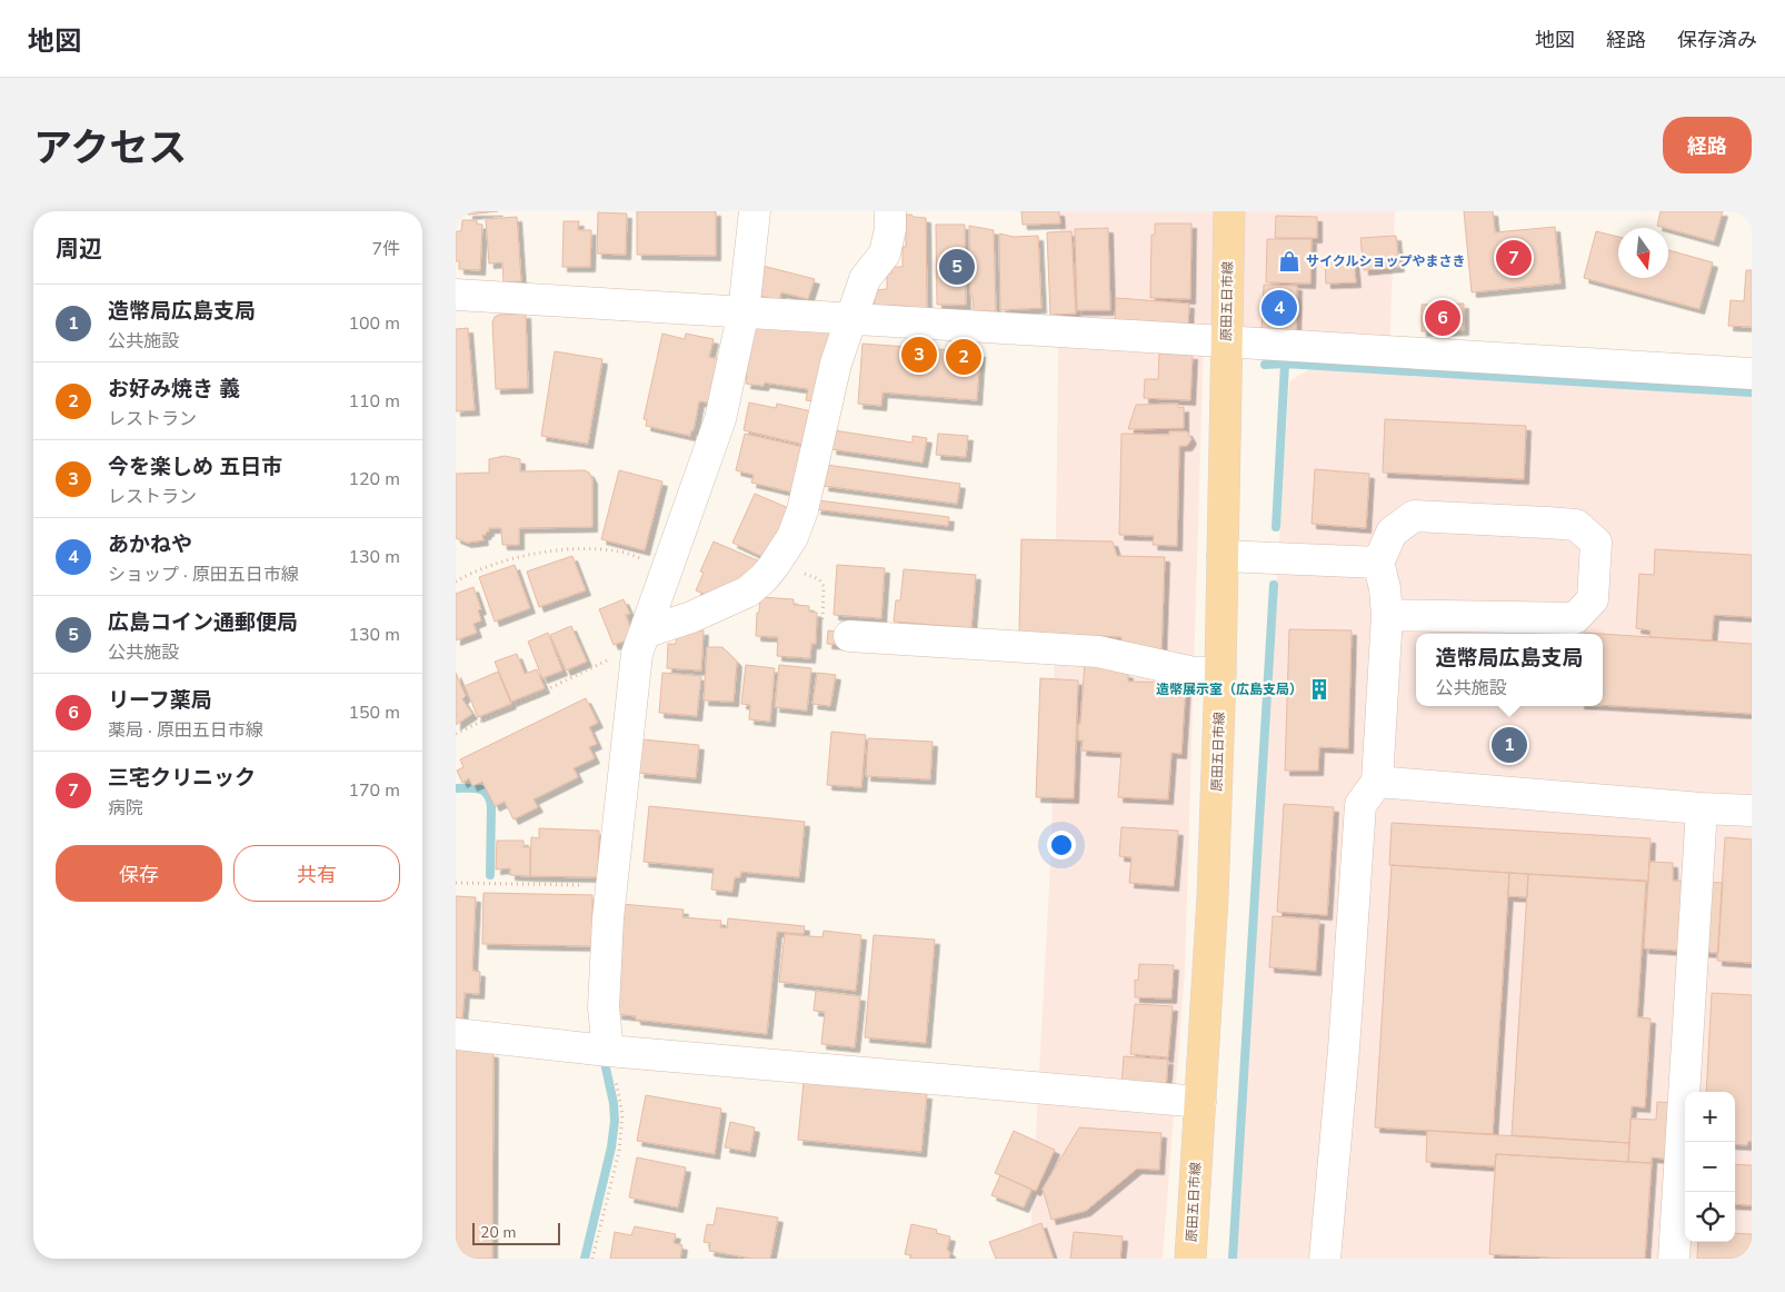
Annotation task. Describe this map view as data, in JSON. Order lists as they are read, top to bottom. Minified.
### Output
{"streets":{"main road":["原田五日市線"]},"places":{"shop":["サイクルショップやまさき"],"building":["造幣展示室（広島支局）"]},"scale_bar":"20 m","north":"bottom","page":{"header":"地図","nav":["地図","経路","保存済み"],"title":"アクセス","buttons":["経路",["保存","共有"]],"heading":["周辺","7件"],"pins":["7","5","4","6","3","2","1"],"list":[{"mark":"1","name":"造幣局広島支局","note":"公共施設","value":"100 m"},{"mark":"2","name":"お好み焼き 義","note":"レストラン","value":"110 m"},{"mark":"3","name":"今を楽しめ 五日市","note":"レストラン","value":"120 m"},{"mark":"4","name":"あかねや","note":"ショップ · 原田五日市線","value":"130 m"},{"mark":"5","name":"広島コイン通郵便局","note":"公共施設","value":"130 m"},{"mark":"6","name":"リーフ薬局","note":"薬局 · 原田五日市線","value":"150 m"},{"mark":"7","name":"三宅クリニック","note":"病院","value":"170 m"}],"popup":["造幣局広島支局","公共施設"],"map_buttons":["+","−"],"scale":"20 m"}}
